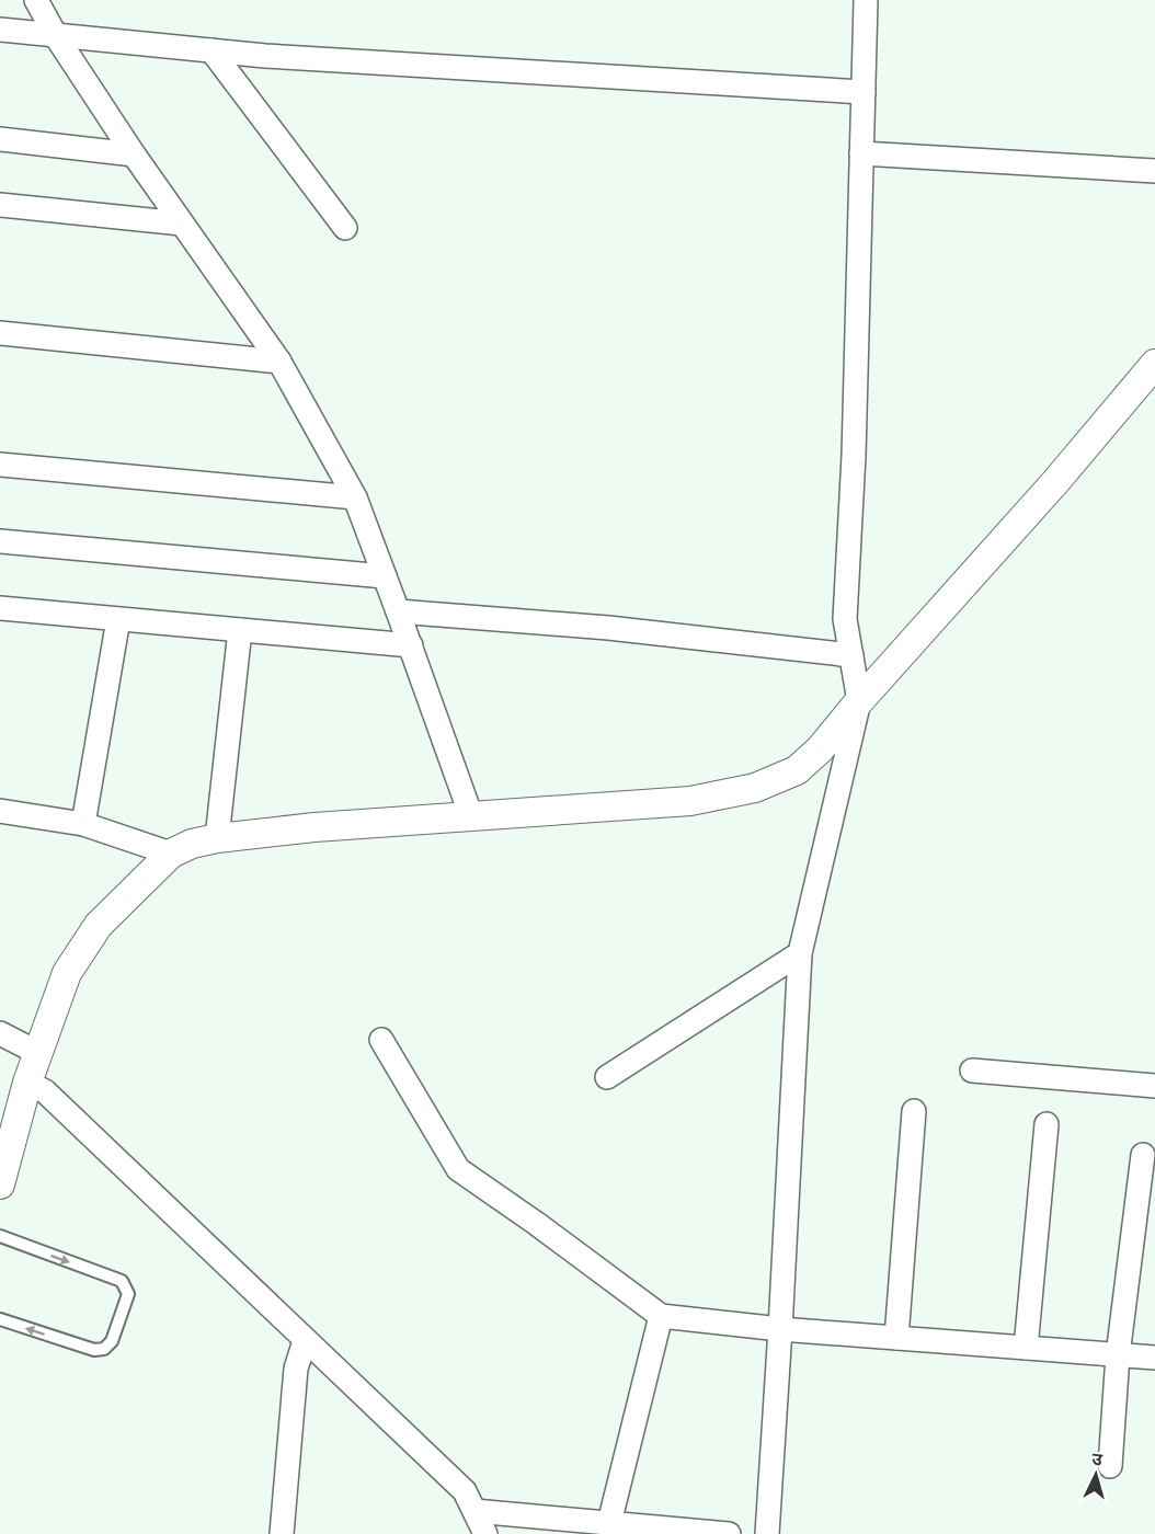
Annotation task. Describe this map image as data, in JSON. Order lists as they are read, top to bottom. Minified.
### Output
{"north":"top"}
